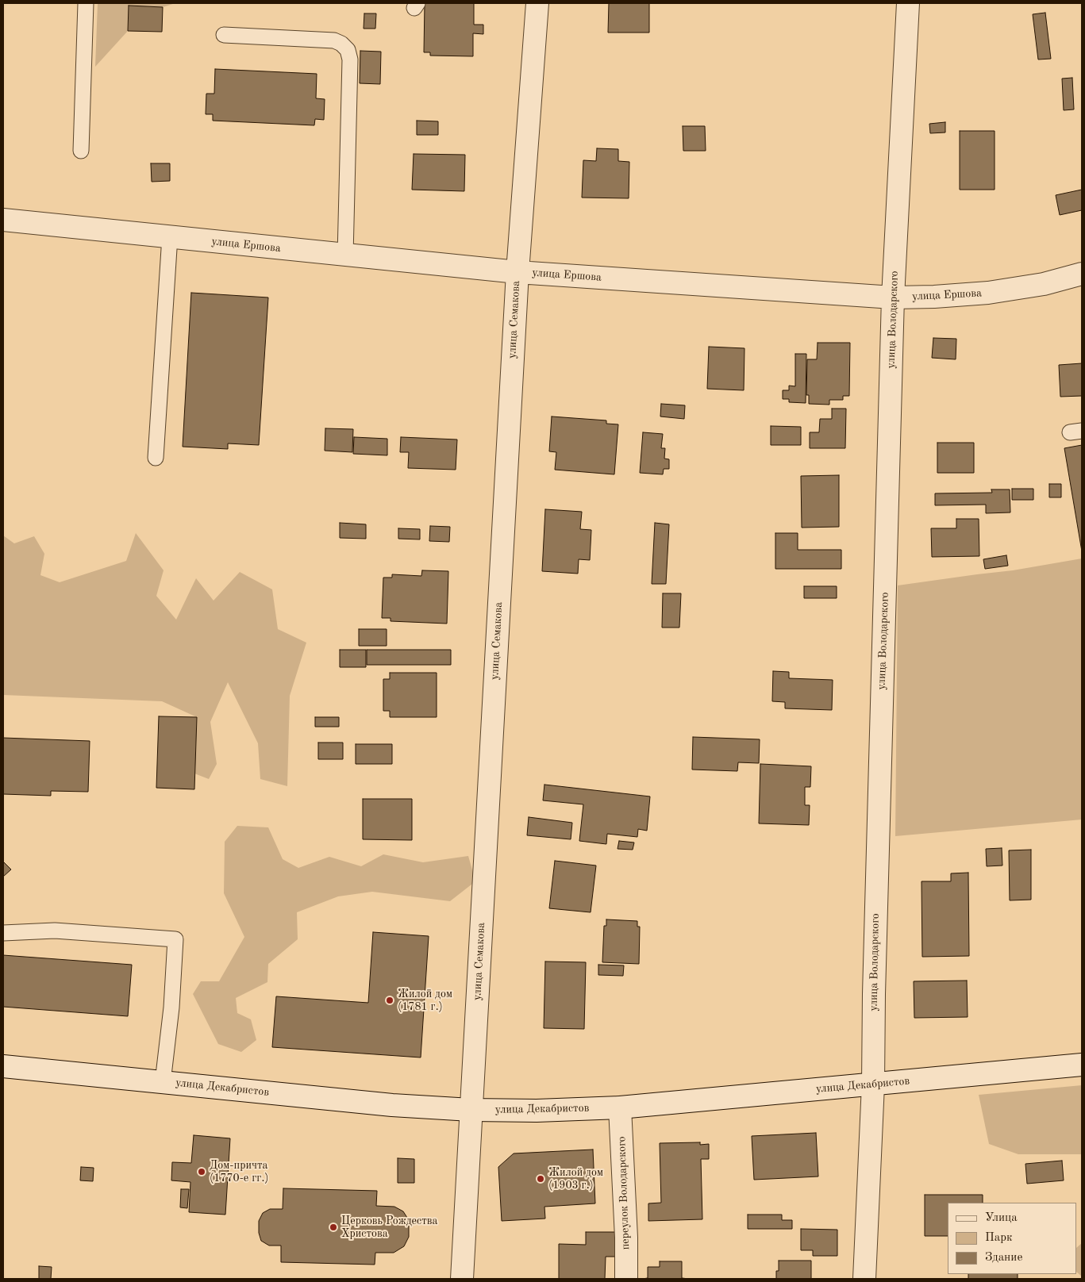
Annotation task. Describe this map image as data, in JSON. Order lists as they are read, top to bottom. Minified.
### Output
{"streets":{"street":["улица Ершова","улица Семакова","улица Володарского","улица Декабристов","переулок Володарского"]},"crossings":[["улица Ершова","улица Семакова"],["улица Ершова","улица Володарского"],["улица Семакова","улица Декабристов"],["улица Володарского","улица Декабристов"],["улица Декабристов","переулок Володарского"]],"places":["Жилой дом (1781 г.)","Дом-причта (1770-е гг.)","Жилой дом (1903 г.)","Церковь Рождества Христова"],"legend":["Улица","Парк","Здание"]}
